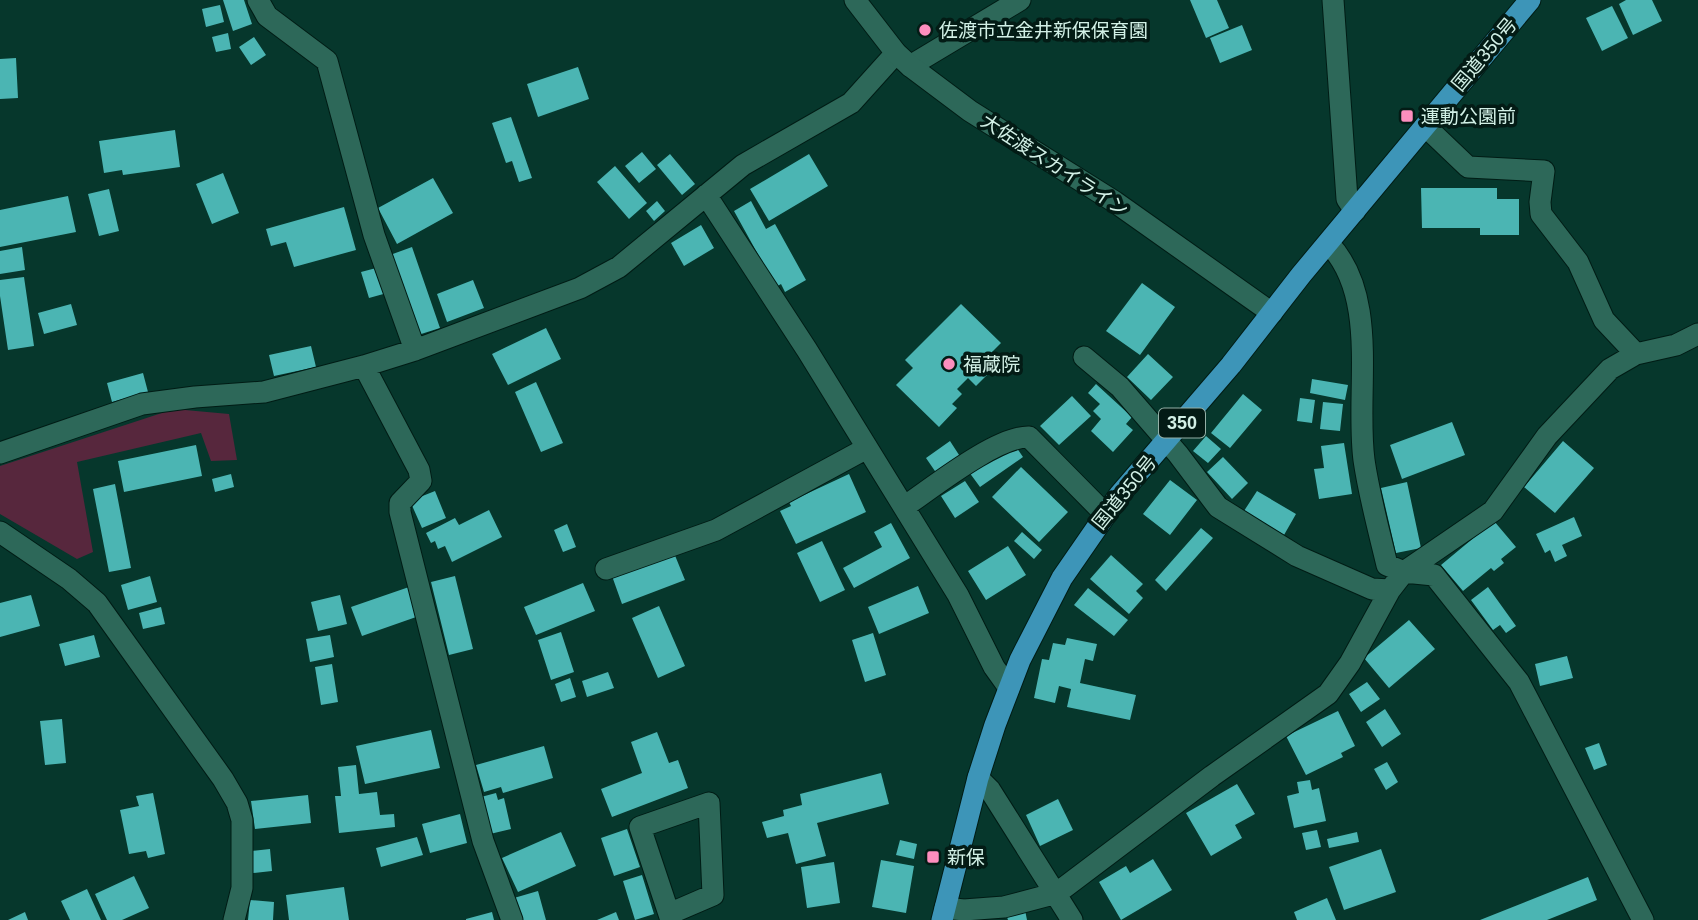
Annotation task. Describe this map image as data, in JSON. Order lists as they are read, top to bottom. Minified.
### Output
{"streets":{"highway":["国道350号","350"],"street":["大佐渡スカイライン"]},"crossings":[["国道350号","大佐渡スカイライン"]],"places":{"other":["佐渡市立金井新保保育園","福蔵院"],"transit":["運動公園前","新保"]}}
